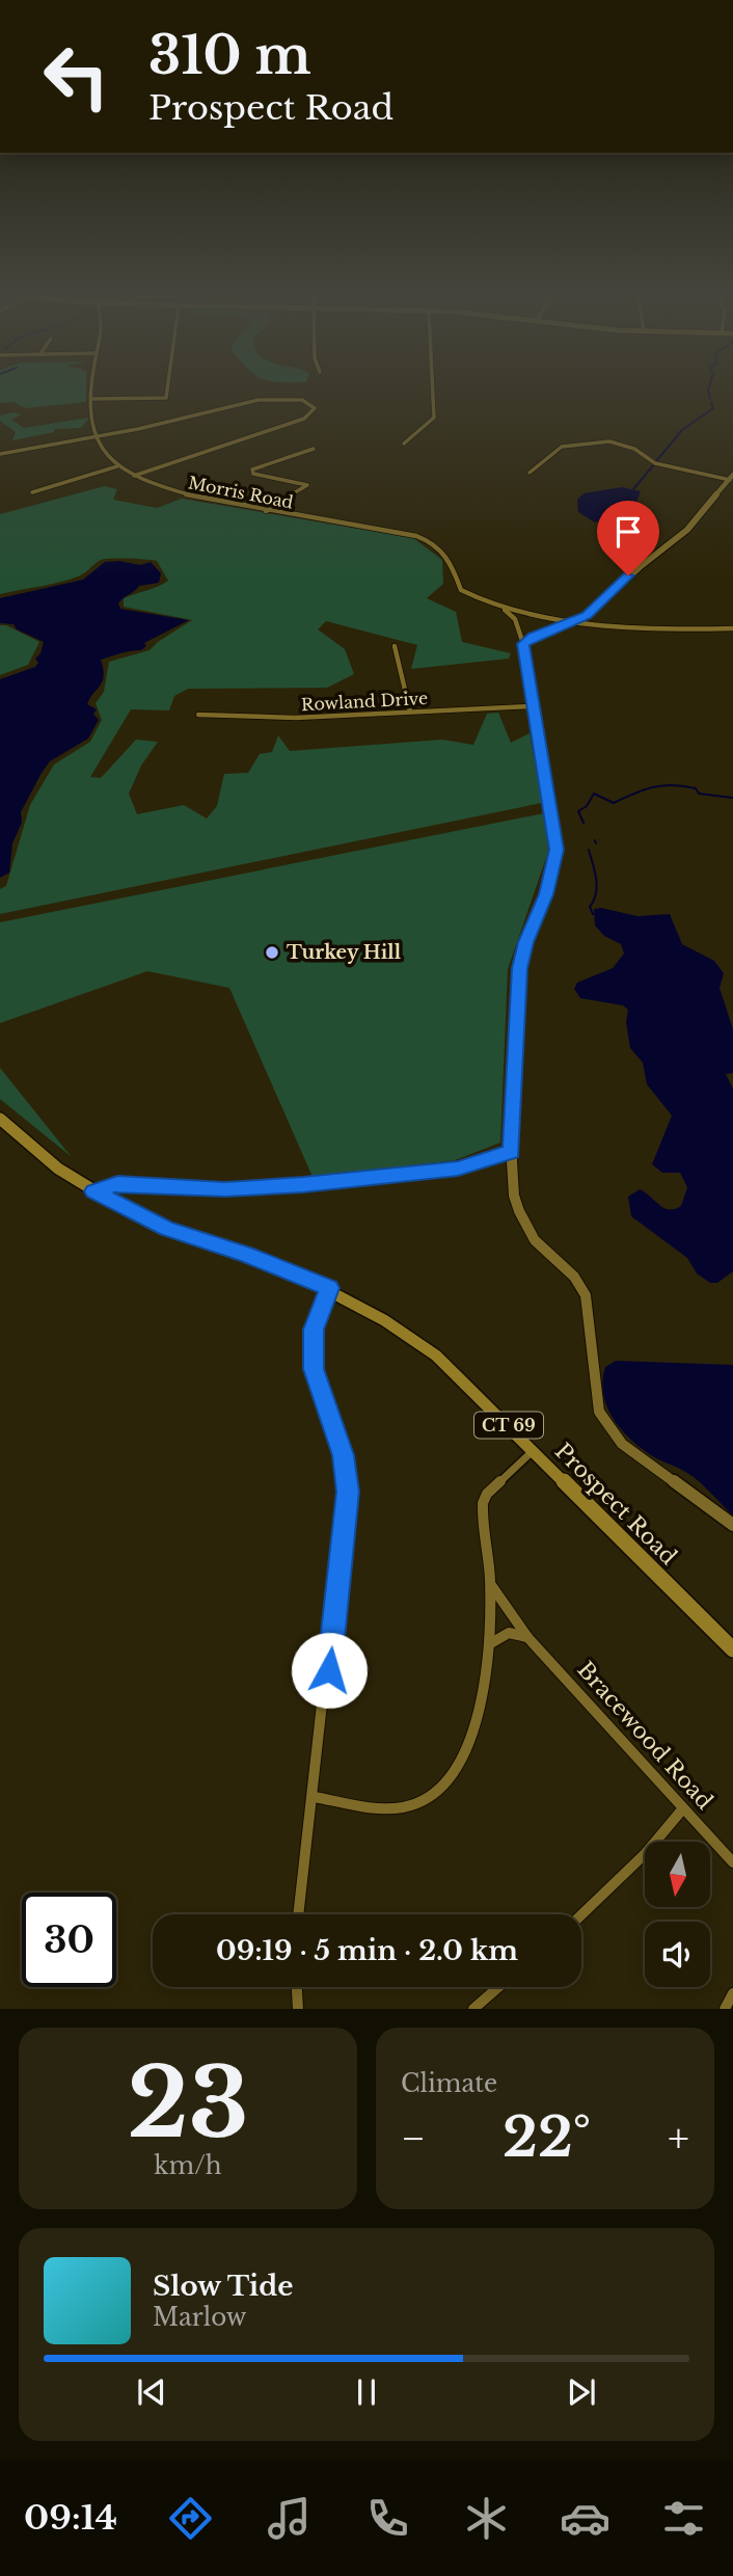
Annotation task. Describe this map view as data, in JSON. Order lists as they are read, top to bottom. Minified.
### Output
{"streets":{"main road":["CT 69","Prospect Road"],"street":["Morris Road","Rowland Drive","Bracewood Road"]},"crossings":[["CT 69","Prospect Road"]],"places":["Turkey Hill"],"north":"bottom","page":{"turn":["310 m","Prospect Road"],"limit":"30","trip":"09:19 · 5 min · 2.0 km","tile":[["23","km/h"],"Climate"],"heat":["−","22°","+"],"song":["Slow Tide","Marlow"],"tabs":"09:14"}}
